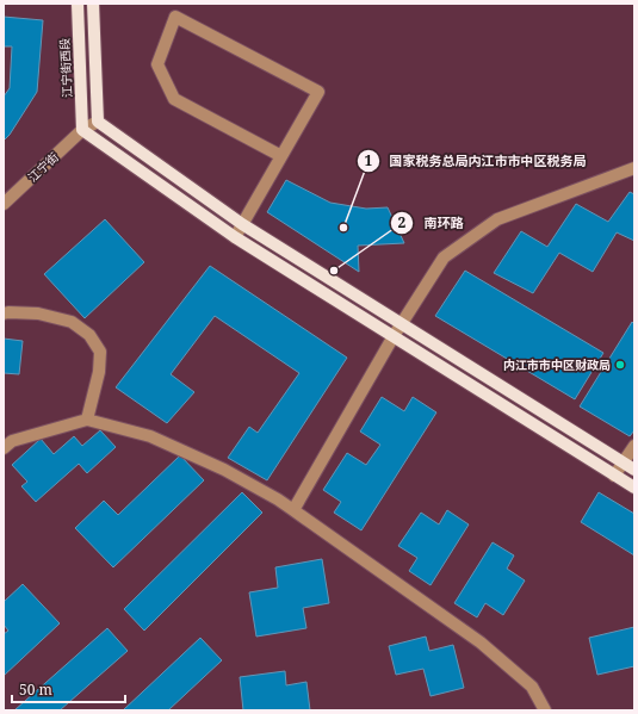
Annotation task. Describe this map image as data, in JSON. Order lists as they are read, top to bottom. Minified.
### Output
{"streets":{"main road":["江宁街西段"],"street":["江宁街"]},"crossings":[["江宁街西段","江宁街"]],"places":["国家税务总局内江市市中区税务局","南环路","内江市市中区财政局"],"scale_bar":"50 m"}
